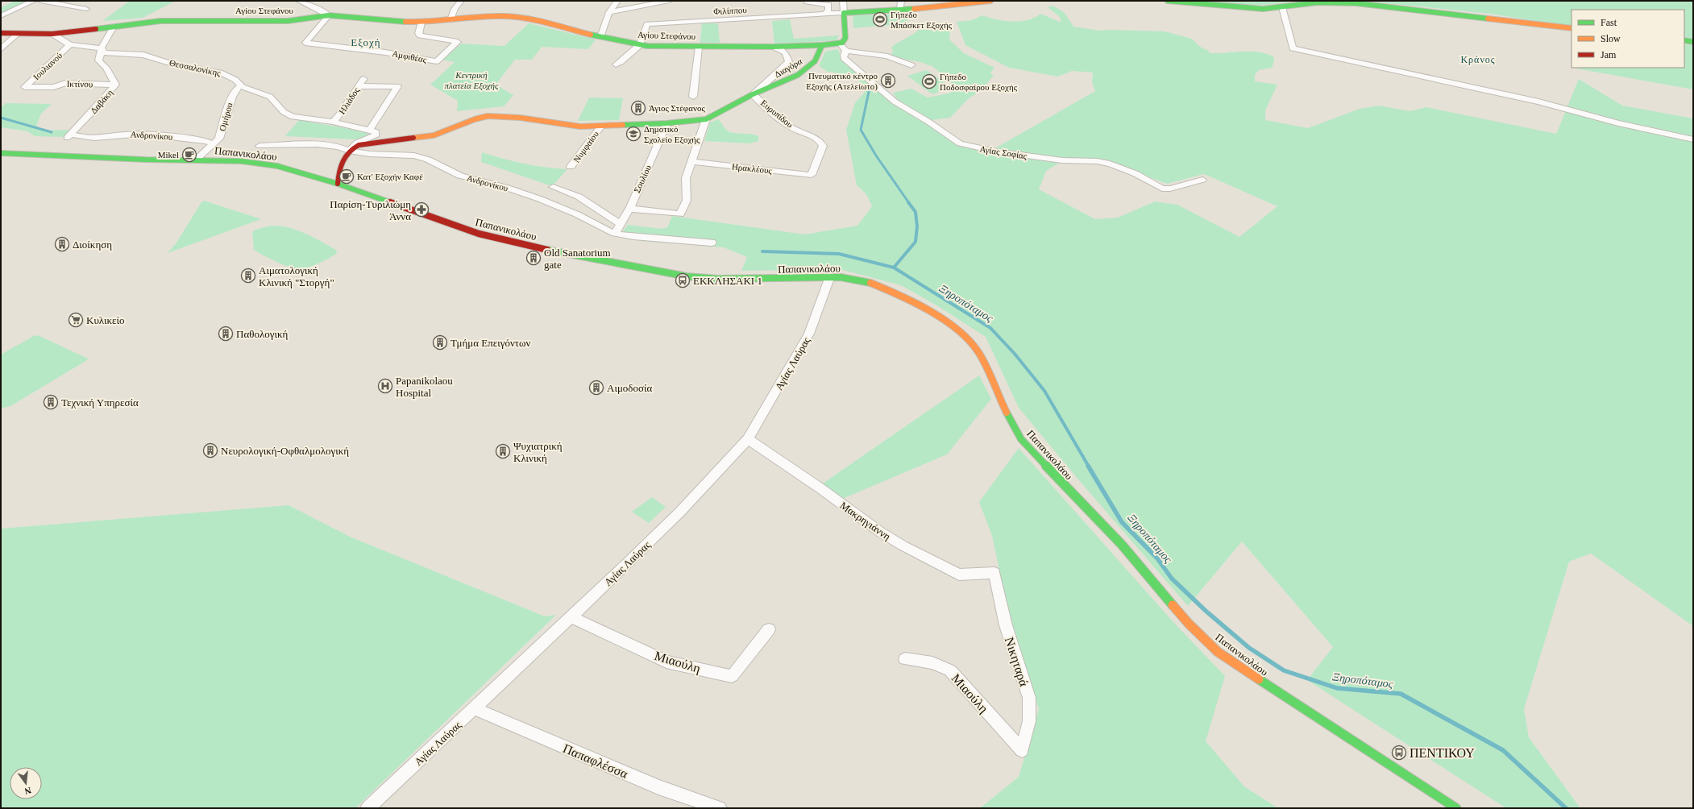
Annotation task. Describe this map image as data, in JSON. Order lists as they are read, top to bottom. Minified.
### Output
{"streets":{"street":["Αγίου Στεφάνου","Φιλίππου","Αμφιθέας","Ιουλιανού","Θεσσαλονίκης","Διαγόρα","Ικτίνου","Ηλιάδος","Δαβάκη","Ευρυπίδου","Ομήρου","Ανδρονίκου","Νυμφαίου","Αγίας Σοφίας","Παπανικολάου","Ηρακλέους","Σουλίου","Αγίας Λαύρας","Μακρηγιάννη","Μιαούλη","Νικηταρά","Παπαφλέσσα"]},"crossings":[["Αγίου Στεφάνου","Φιλίππου"],["Αγίου Στεφάνου","Αμφιθέας"],["Αγίου Στεφάνου","Θεσσαλονίκης"],["Αγίου Στεφάνου","Διαγόρα"],["Αγίου Στεφάνου","Δαβάκη"],["Ιουλιανού","Θεσσαλονίκης"],["Ιουλιανού","Ικτίνου"],["Θεσσαλονίκης","Ηλιάδος"],["Θεσσαλονίκης","Δαβάκη"],["Θεσσαλονίκης","Ομήρου"],["Διαγόρα","Ευρυπίδου"],["Διαγόρα","Αγίας Σοφίας"],["Ικτίνου","Δαβάκη"],["Δαβάκη","Ανδρονίκου"],["Ευρυπίδου","Ηρακλέους"],["Ομήρου","Ανδρονίκου"],["Ομήρου","Παπανικολάου"],["Ανδρονίκου","Σουλίου"],["Παπανικολάου","Αγίας Λαύρας"],["Αγίας Λαύρας","Μακρηγιάννη"],["Αγίας Λαύρας","Μιαούλη"],["Αγίας Λαύρας","Παπαφλέσσα"],["Μακρηγιάννη","Νικηταρά"],["Μιαούλη","Νικηταρά"]],"districts":["Εξοχή","Κράνος"],"water":["Ξηροπόταμος"],"parks":["Κεντρική πλατεία Εξοχής"],"places":{"sports":["Γήπεδο Μπάσκετ Εξοχής","Γήπεδο Ποδοσφαίρου Εξοχής"],"building":["Πνευματικό κέντρο Εξοχής (Ατελείωτο)","Άγιος Στέφανος","Διοίκηση","Old Sanatorium gate","Αιματολογική Κλινική \"Στοργή\"","Παθολογική","Τμήμα Επειγόντων","Αιμοδοσία","Τεχνική Υπηρεσία","Νευρολογική-Οφθαλμολογική","Ψυχιατρική Κλινική"],"school or university":["Δημοτικό Σχολείο Εξοχής"],"cafe":["Mikel","Κατ' Εξοχήν Καφέ"],"pharmacy":["Παρίση-Τυριλιώμη Άννα"],"bus stop":["ΕΚΚΛΗΣΑΚΙ 1","ΠΕΝΤΙΚΟΥ"],"supermarket":["Κυλικείο"],"hospital":["Papanikolaou Hospital"]},"legend":["Fast","Slow","Jam"],"north":"bottom"}
